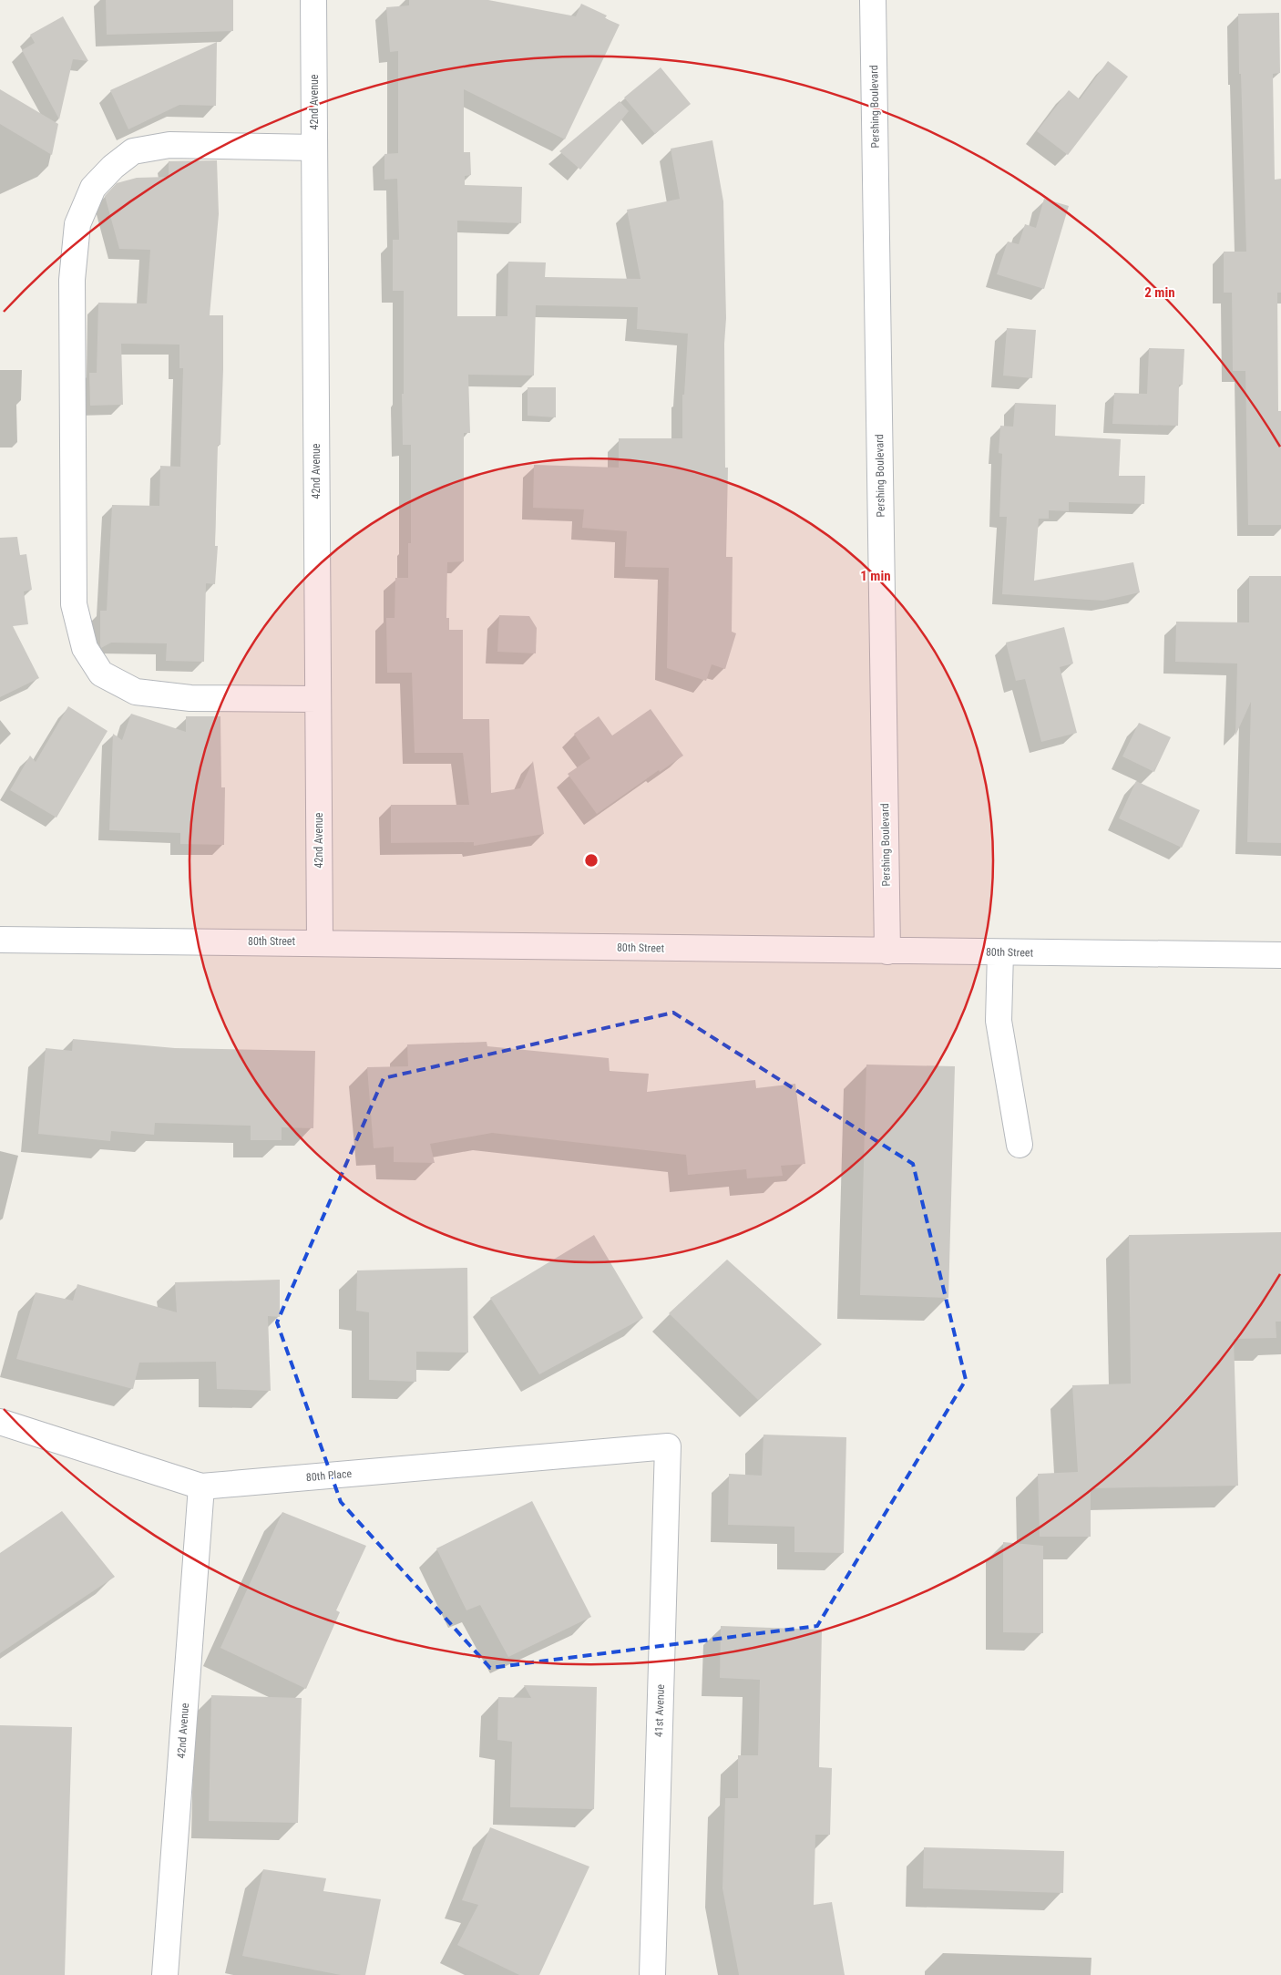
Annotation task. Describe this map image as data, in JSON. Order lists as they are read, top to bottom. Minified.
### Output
{"streets":{"street":["42nd Avenue","Pershing Boulevard","80th Street","80th Place","41st Avenue"]},"crossings":[["42nd Avenue","80th Street"],["42nd Avenue","80th Place"],["Pershing Boulevard","80th Street"],["80th Place","41st Avenue"]],"rings":["2 min","1 min"]}
